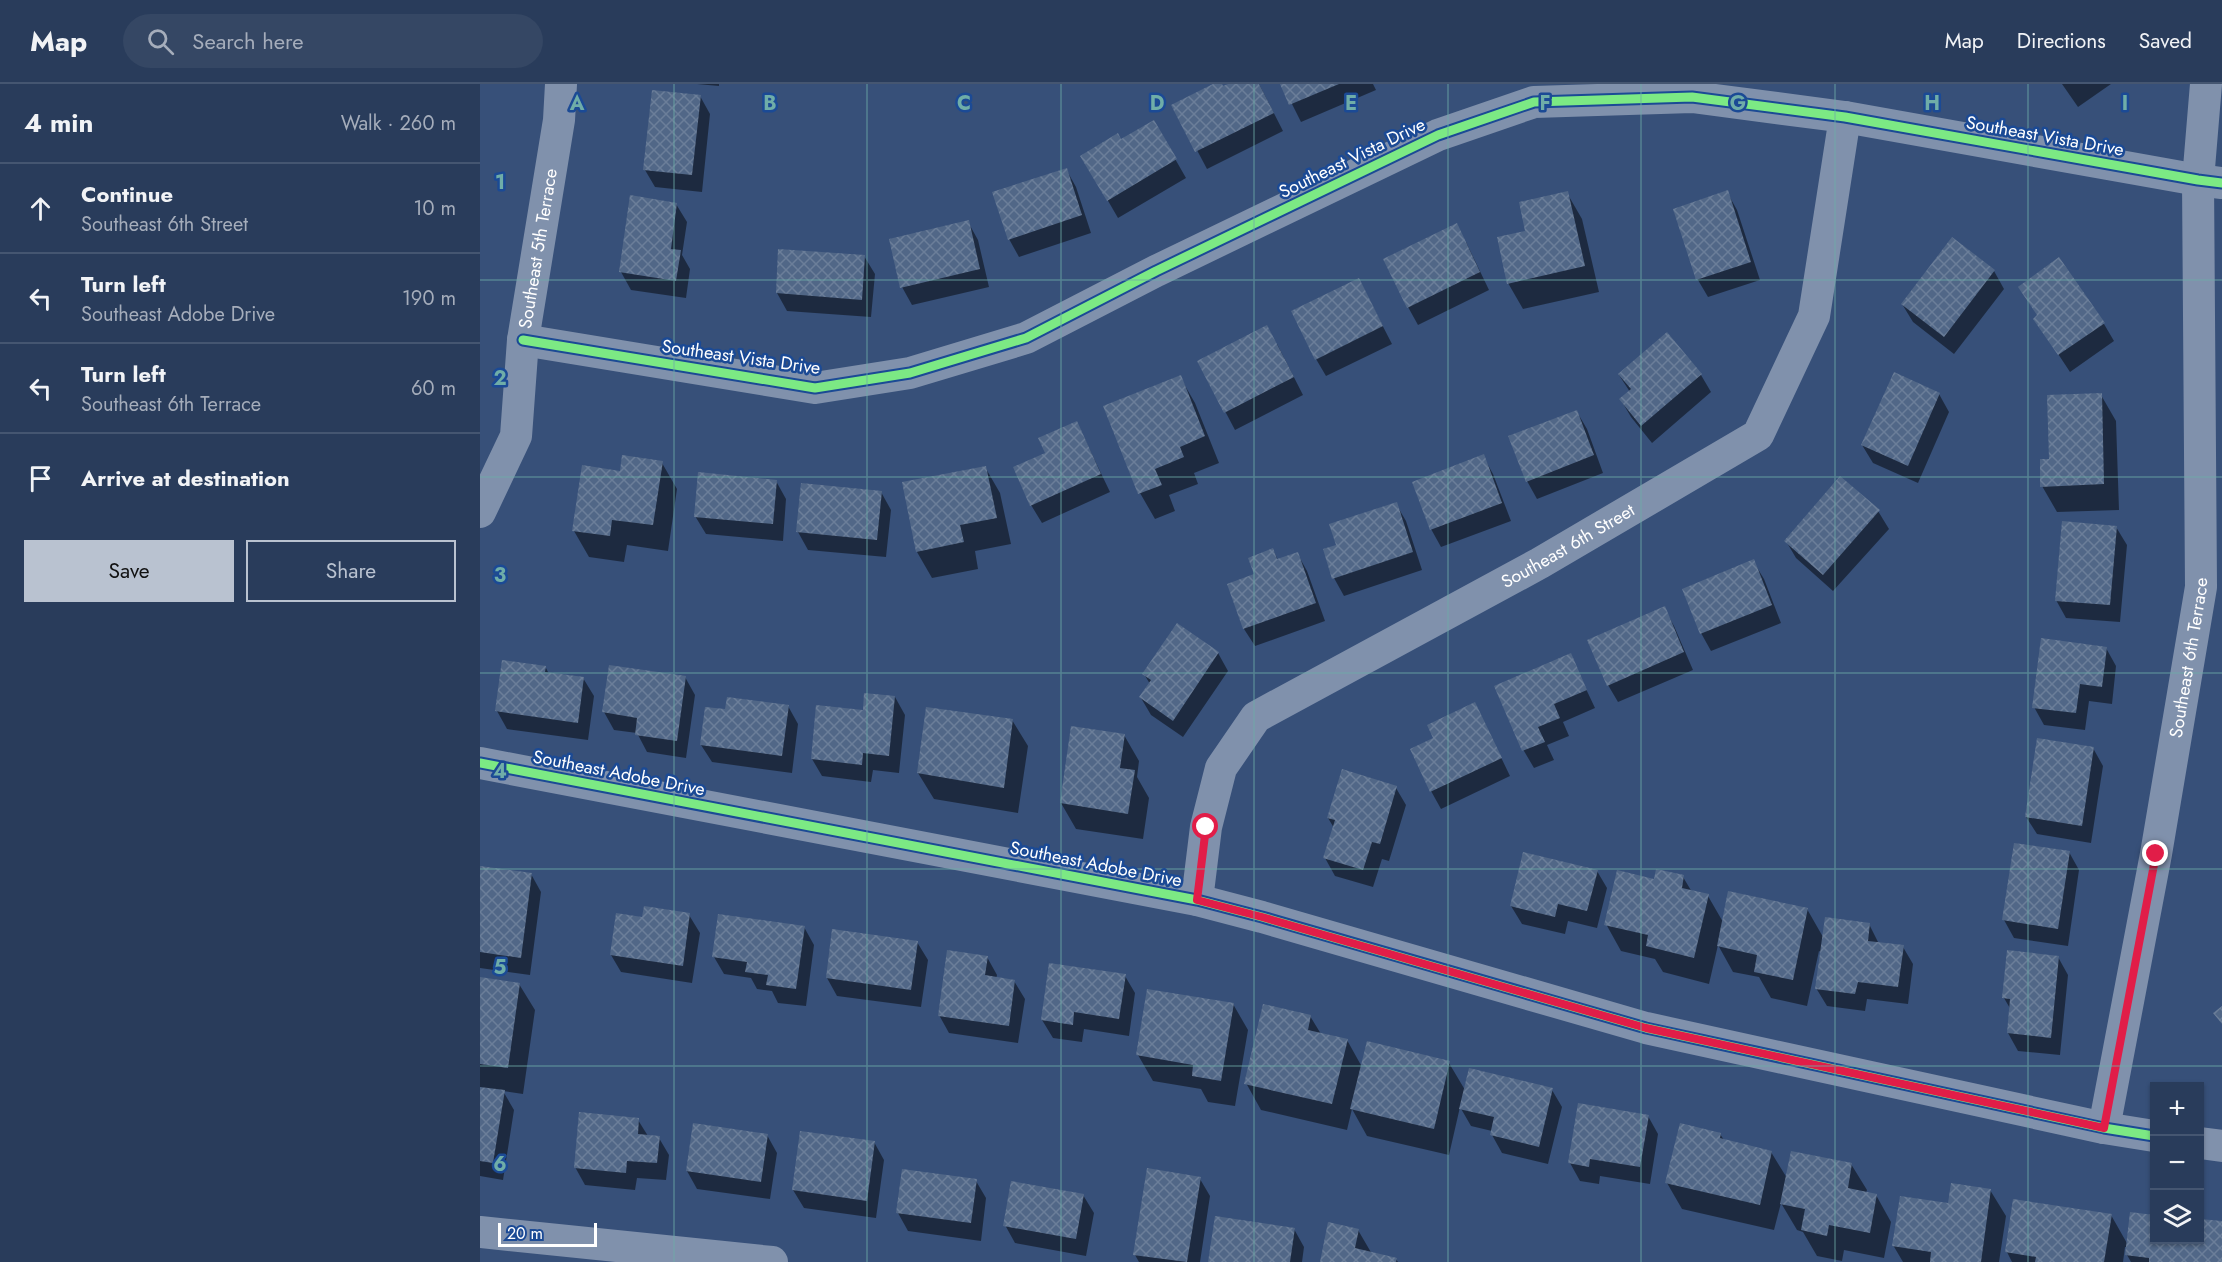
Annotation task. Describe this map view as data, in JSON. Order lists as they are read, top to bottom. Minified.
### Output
{"streets":{"street":["Southeast Vista Drive","Southeast 5th Terrace","Southeast 6th Street","Southeast 6th Terrace","Southeast Adobe Drive"]},"crossings":[["Southeast Vista Drive","Southeast 5th Terrace"],["Southeast Vista Drive","Southeast 6th Street"],["Southeast Vista Drive","Southeast 6th Terrace"],["Southeast 6th Street","Southeast Adobe Drive"],["Southeast 6th Terrace","Southeast Adobe Drive"]],"scale_bar":"20 m","page":{"header":"Map","search":"Search here","nav":["Map","Directions","Saved"],"heading":["4 min","Walk · 260 m"],"list":[["Continue","Southeast 6th Street","10 m"],["Turn left","Southeast Adobe Drive","190 m"],["Turn left","Southeast 6th Terrace","60 m"],"Arrive at destination"],"buttons":["Save","Share"],"map_buttons":["+","−"],"scale":"20 m"},"grid":{"columns":["A","B","C","D","E","F","G","H","I"],"rows":["1","2","3","4","5","6"]}}
